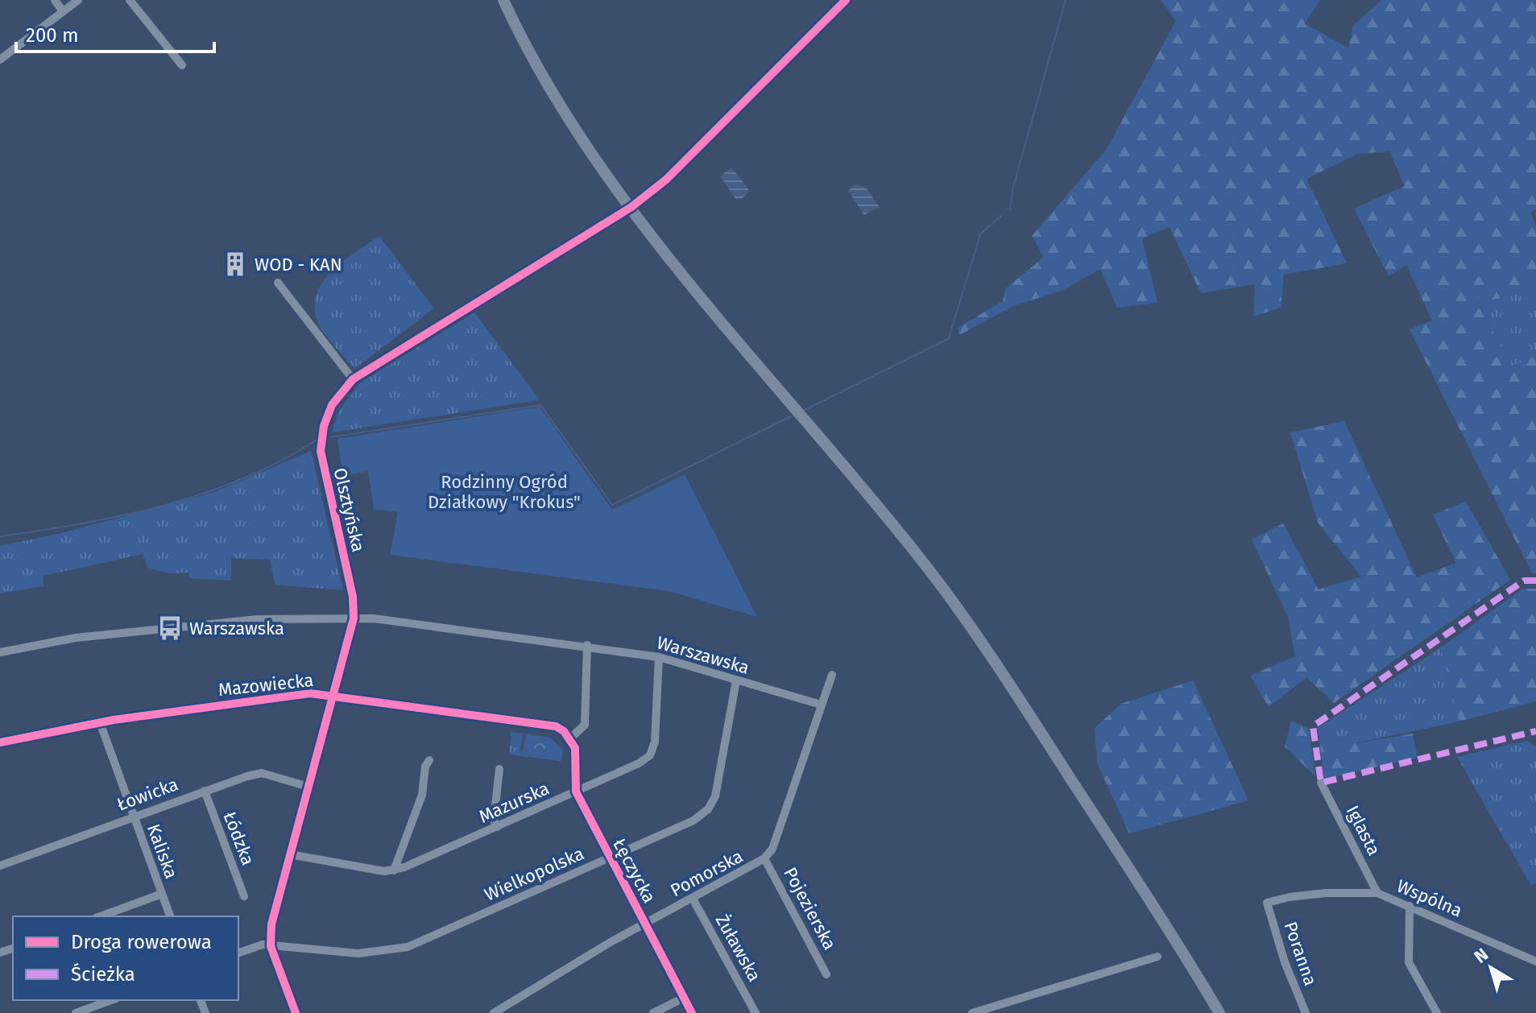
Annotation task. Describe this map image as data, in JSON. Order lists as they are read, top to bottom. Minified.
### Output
{"streets":{"street":["Olsztyńska","Warszawska","Mazowiecka","Łowicka","Mazurska","Iglasta","Łódzka","Kaliska","Łęczycka","Pomorska","Wielkopolska","Wspólna","Pojezierska","Żuławska","Poranna"]},"crossings":[["Olsztyńska","Warszawska"],["Olsztyńska","Mazowiecka"],["Olsztyńska","Łowicka"],["Olsztyńska","Mazurska"],["Olsztyńska","Wielkopolska"],["Warszawska","Mazurska"],["Warszawska","Pomorska"],["Warszawska","Wielkopolska"],["Mazowiecka","Kaliska"],["Mazowiecka","Łęczycka"],["Łowicka","Łódzka"],["Łowicka","Kaliska"],["Mazurska","Łęczycka"],["Iglasta","Wspólna"],["Łęczycka","Pomorska"],["Łęczycka","Wielkopolska"],["Pomorska","Pojezierska"],["Pomorska","Żuławska"],["Wspólna","Poranna"]],"parks":["Rodzinny Ogród Działkowy \"Krokus\""],"places":{"building":["WOD - KAN"],"bus stop":["Warszawska"]},"legend":["Droga rowerowa","Ścieżka"],"scale_bar":"200 m","north":"top left"}
